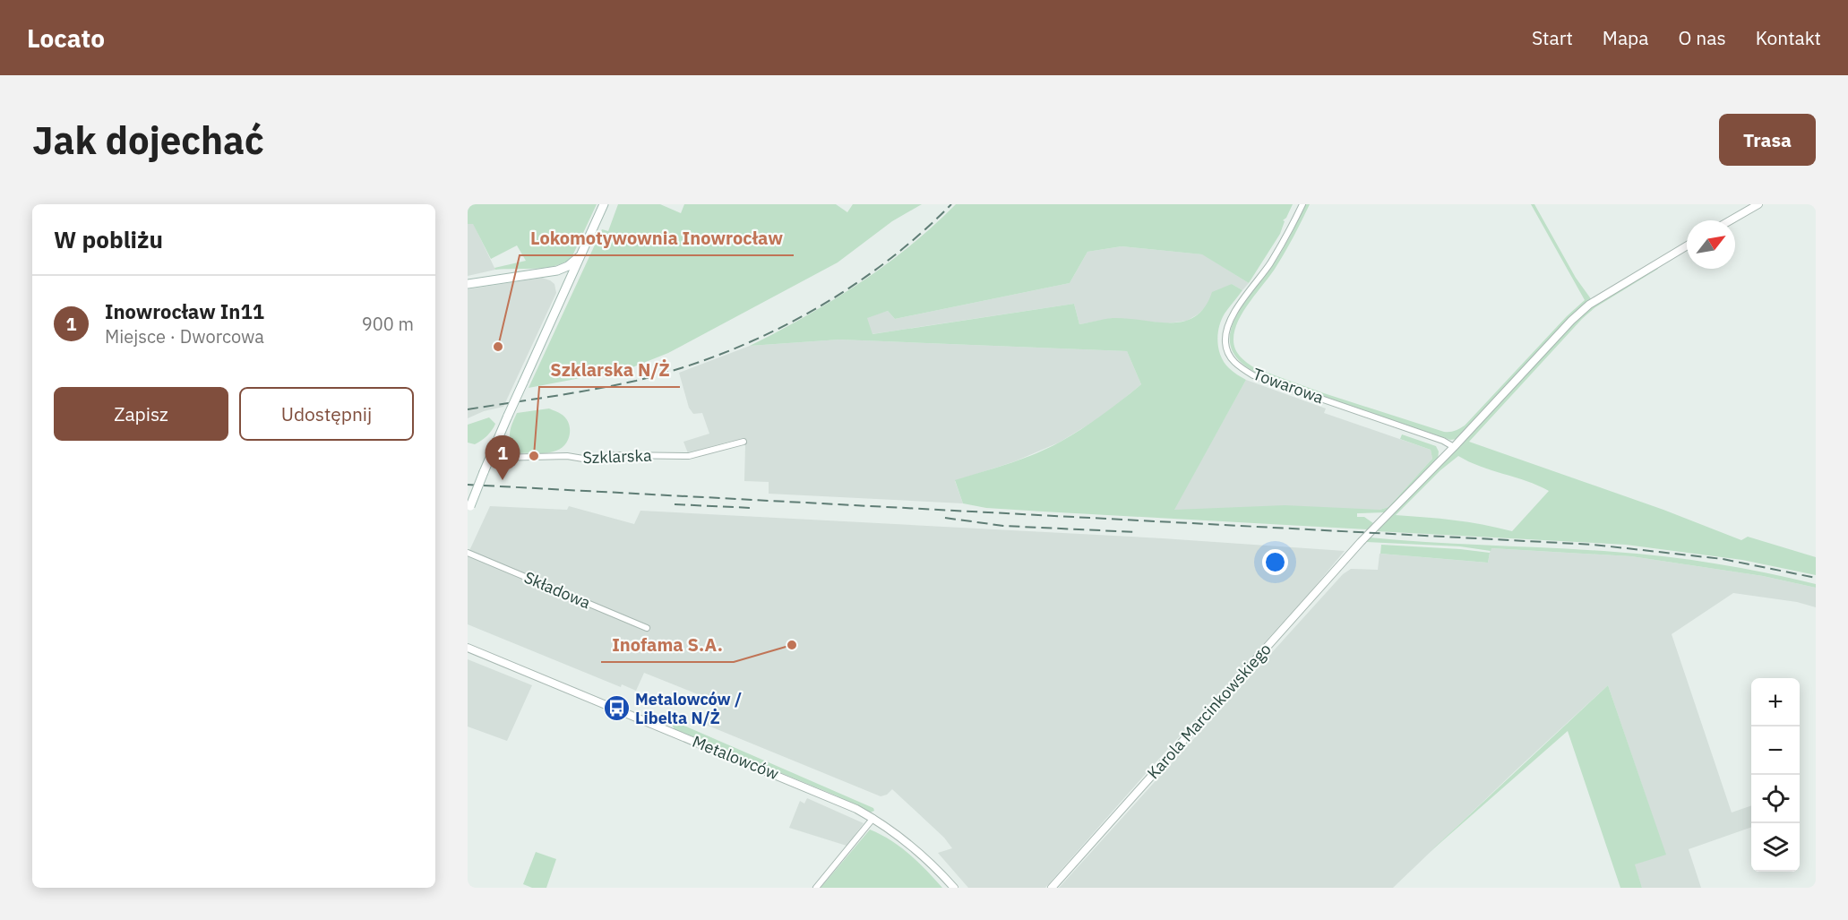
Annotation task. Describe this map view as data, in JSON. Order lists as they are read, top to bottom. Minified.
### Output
{"streets":{"street":["Towarowa","Szklarska","Składowa","Karola Marcinkowskiego","Metalowców"]},"crossings":[["Towarowa","Karola Marcinkowskiego"]],"places":{"other":["Lokomotywownia Inowrocław","Szklarska N/Ż","Inofama S.A."],"bus stop":["Metalowców / Libelta N/Ż"]},"north":"top right","page":{"header":"Locato","nav":["Start","Mapa","O nas","Kontakt"],"buttons":["Trasa",["Zapisz","Udostępnij"]],"title":"Jak dojechać","heading":"W pobliżu","list":[{"mark":"1","name":"Inowrocław In11","note":"Miejsce · Dworcowa","value":"900 m"}],"pins":"1","map_buttons":["+","−"]}}
